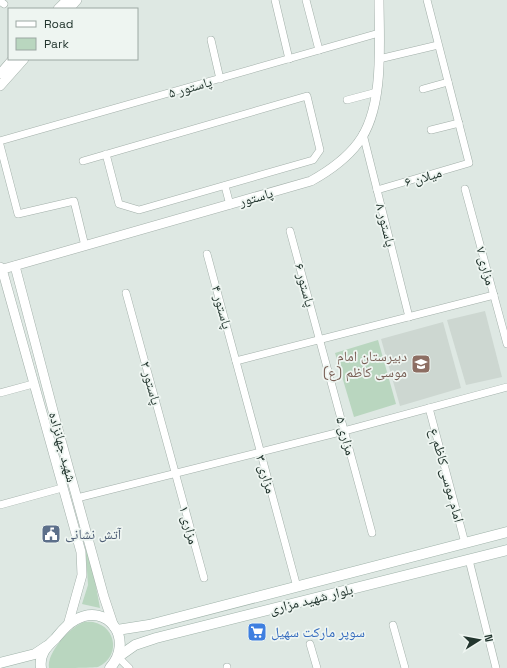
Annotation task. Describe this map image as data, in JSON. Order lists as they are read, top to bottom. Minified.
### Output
{"streets":{"main road":["بلوار شهید مزاری"],"street":["پاستور ۵","میلان ۶","پاستور","پاستور ۸","مزاری ۷","پاستور ۶","پاستور ۴","پاستور ۲","مزاری ۵","شهید جهانزاده","مزاری ۳","امام موسی کاظم ع","مزاری ۱"]},"crossings":[["پاستور ۵","پاستور"],["میلان ۶","پاستور ۸"],["پاستور","پاستور ۸"],["پاستور","شهید جهانزاده"],["پاستور ۶","مزاری ۵"],["پاستور ۴","مزاری ۳"],["پاستور ۲","مزاری ۱"],["شهید جهانزاده","بلوار شهید مزاری"],["مزاری ۳","بلوار شهید مزاری"],["امام موسی کاظم ع","بلوار شهید مزاری"]],"places":{"school or university":["دبیرستان امام موسی کاظم (ع)"],"public building":["آتش نشانی"],"supermarket":["سوپر مارکت سهیل"]},"legend":["Road","Park"],"north":"right"}
